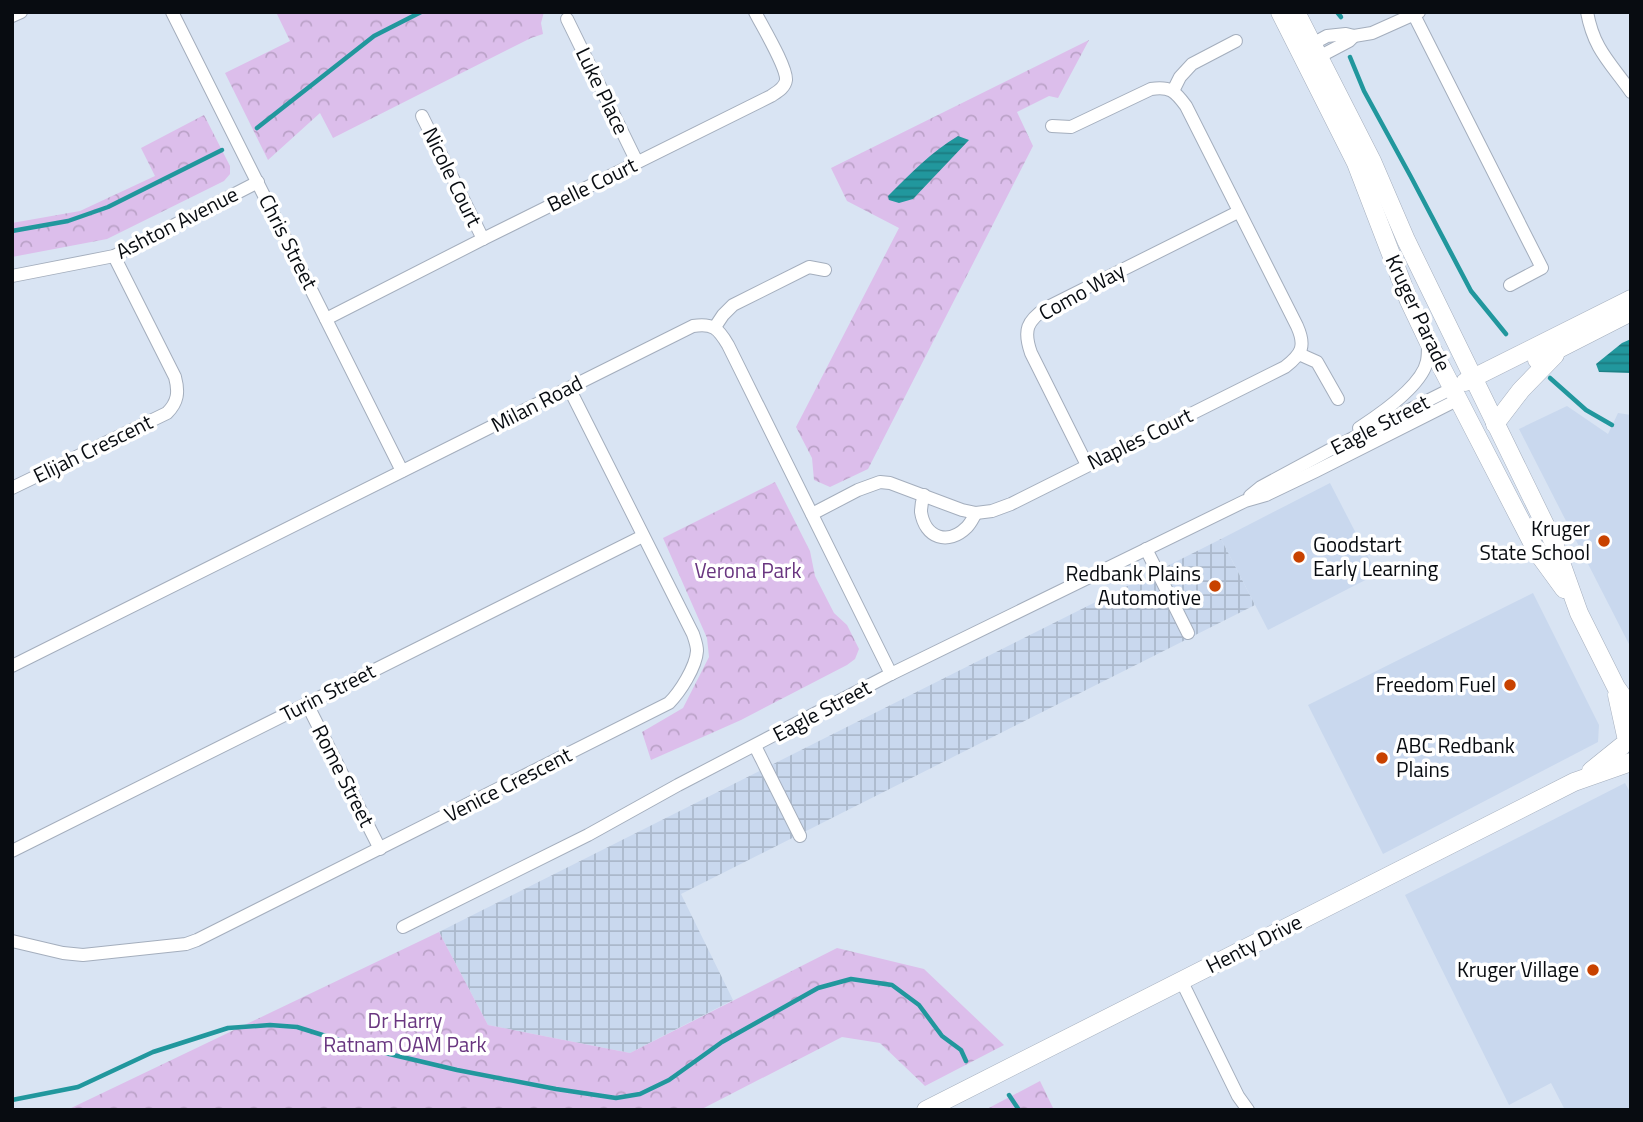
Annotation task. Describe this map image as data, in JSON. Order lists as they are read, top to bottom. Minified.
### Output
{"streets":{"street":["Luke Place","Nicole Court","Belle Court","Ashton Avenue","Chris Street","Como Way","Kruger Parade","Milan Road","Eagle Street","Naples Court","Elijah Crescent","Turin Street","Rome Street","Venice Crescent","Henty Drive"]},"crossings":[["Luke Place","Belle Court"],["Nicole Court","Belle Court"],["Belle Court","Chris Street"],["Ashton Avenue","Chris Street"],["Ashton Avenue","Elijah Crescent"],["Chris Street","Milan Road"],["Como Way","Naples Court"],["Kruger Parade","Eagle Street"],["Kruger Parade","Henty Drive"],["Milan Road","Venice Crescent"],["Turin Street","Rome Street"],["Turin Street","Venice Crescent"],["Rome Street","Venice Crescent"]],"parks":["Verona Park","Dr Harry Ratnam OAM Park"],"places":["Kruger State School","Goodstart Early Learning","Redbank Plains Automotive","Freedom Fuel","ABC Redbank Plains","Kruger Village"]}
